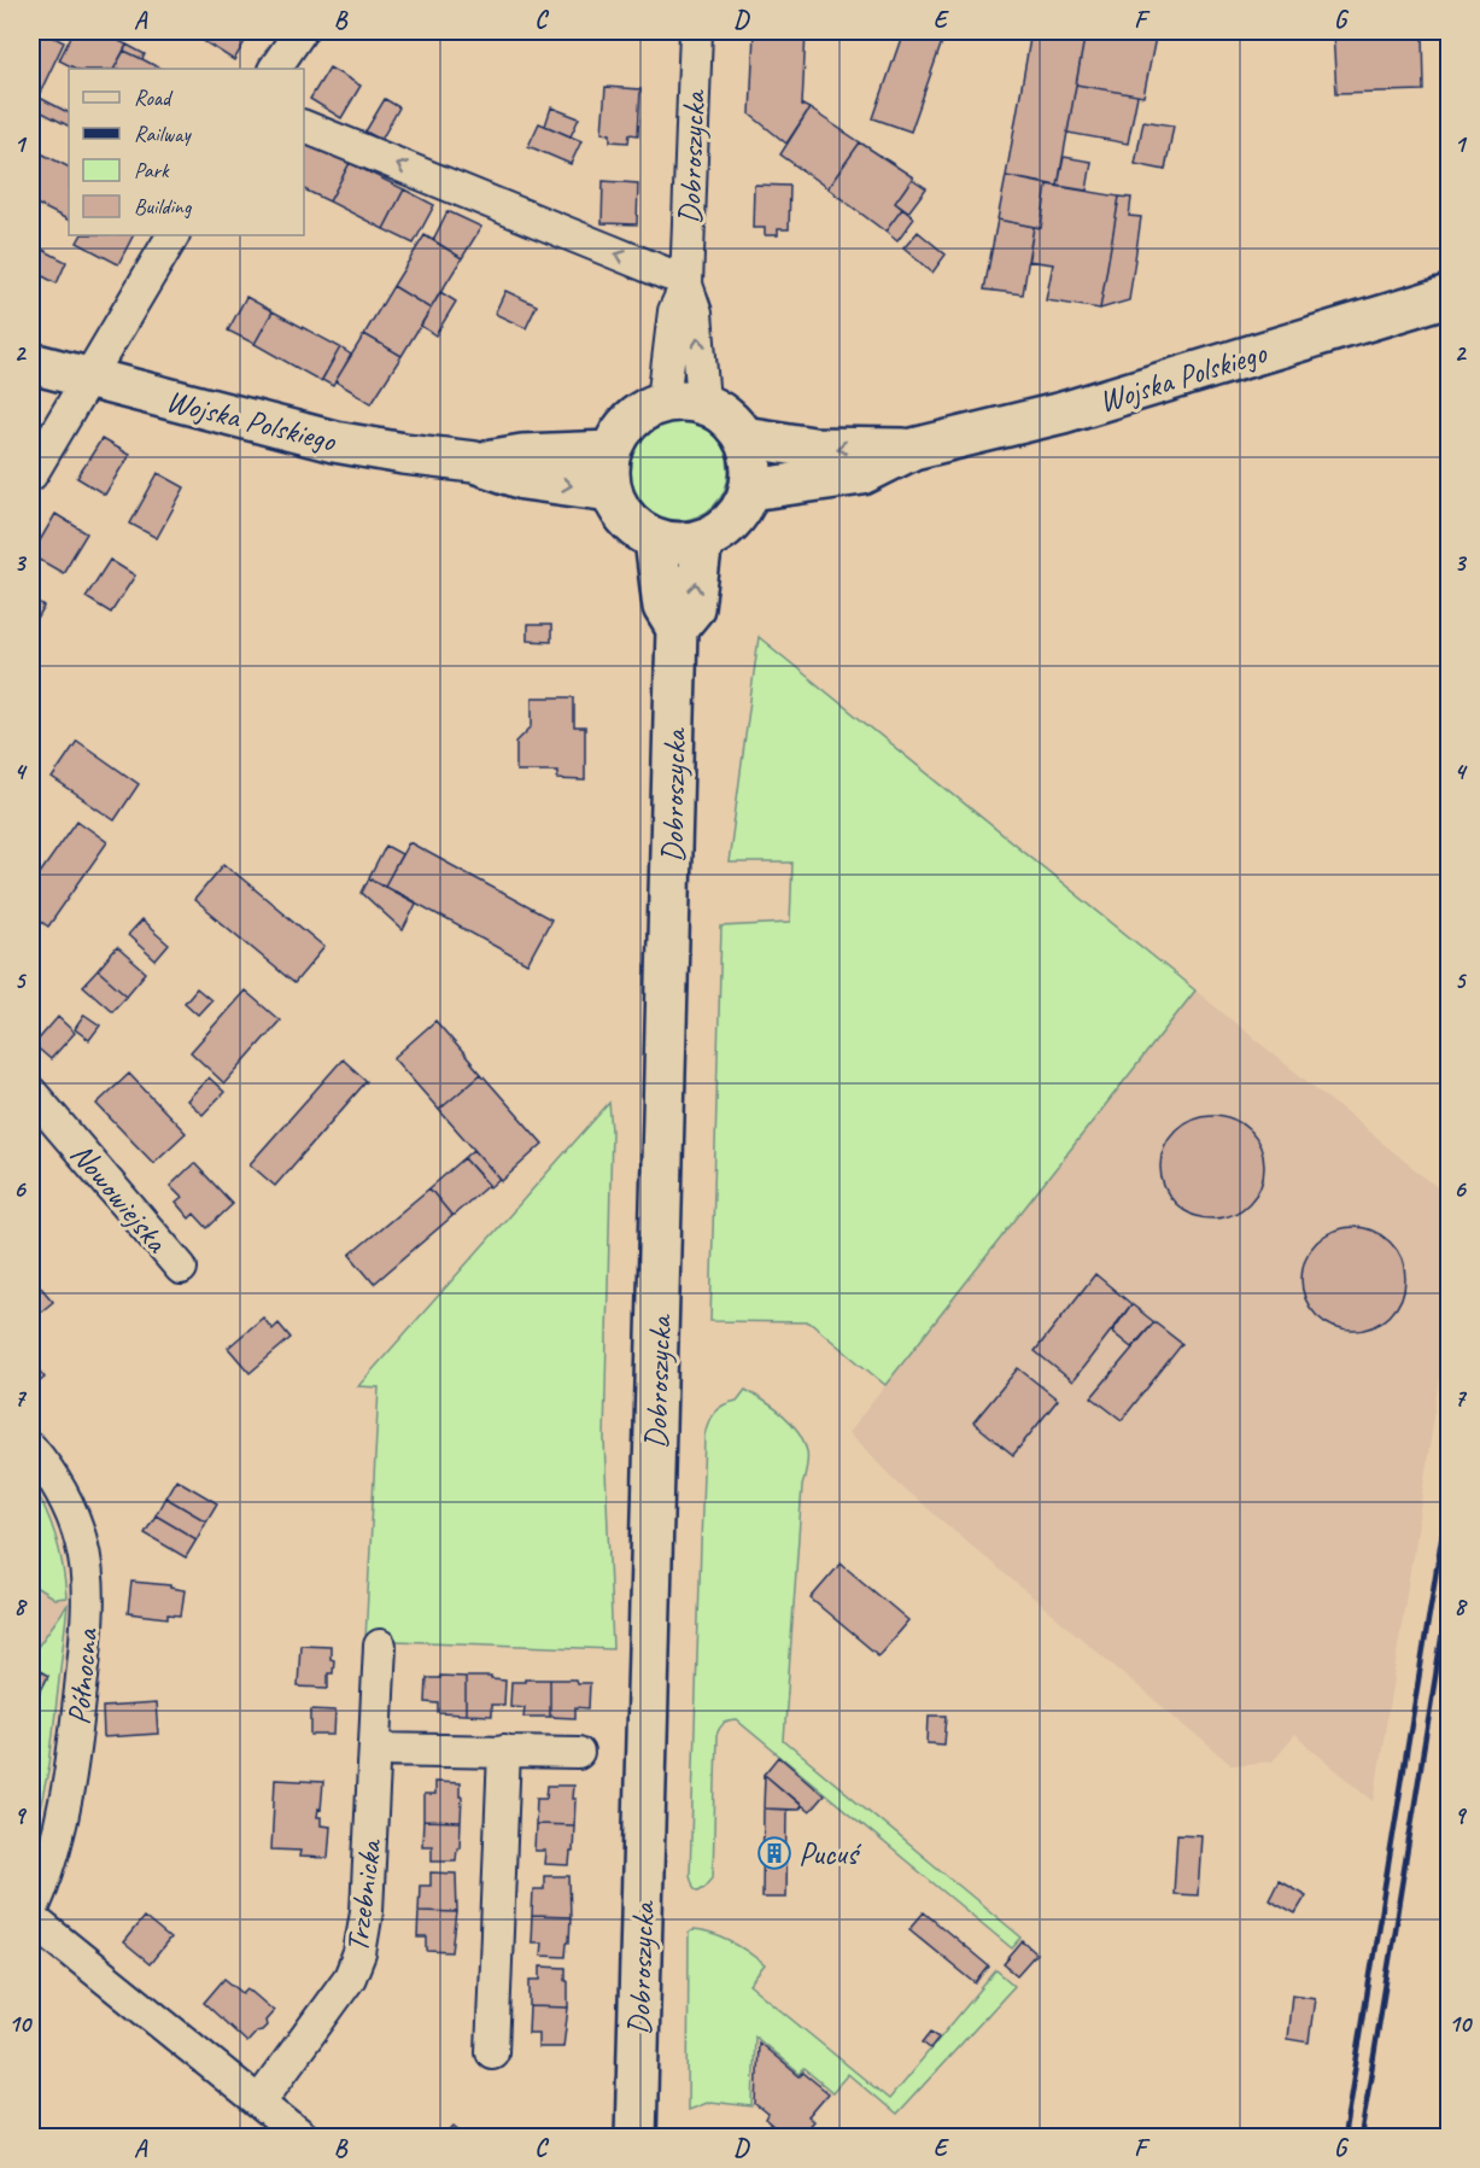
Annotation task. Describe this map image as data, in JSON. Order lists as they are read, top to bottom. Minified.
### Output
{"streets":{"main road":["Dobroszycka","Wojska Polskiego"],"street":["Nowowiejska","Północna","Trzebnicka"]},"crossings":[["Dobroszycka","Wojska Polskiego"]],"places":{"building":["Pucuś"]},"legend":["Road","Railway","Park","Building"],"grid":{"columns":["A","B","C","D","E","F","G"],"rows":["1","2","3","4","5","6","7","8","9","10"]}}
